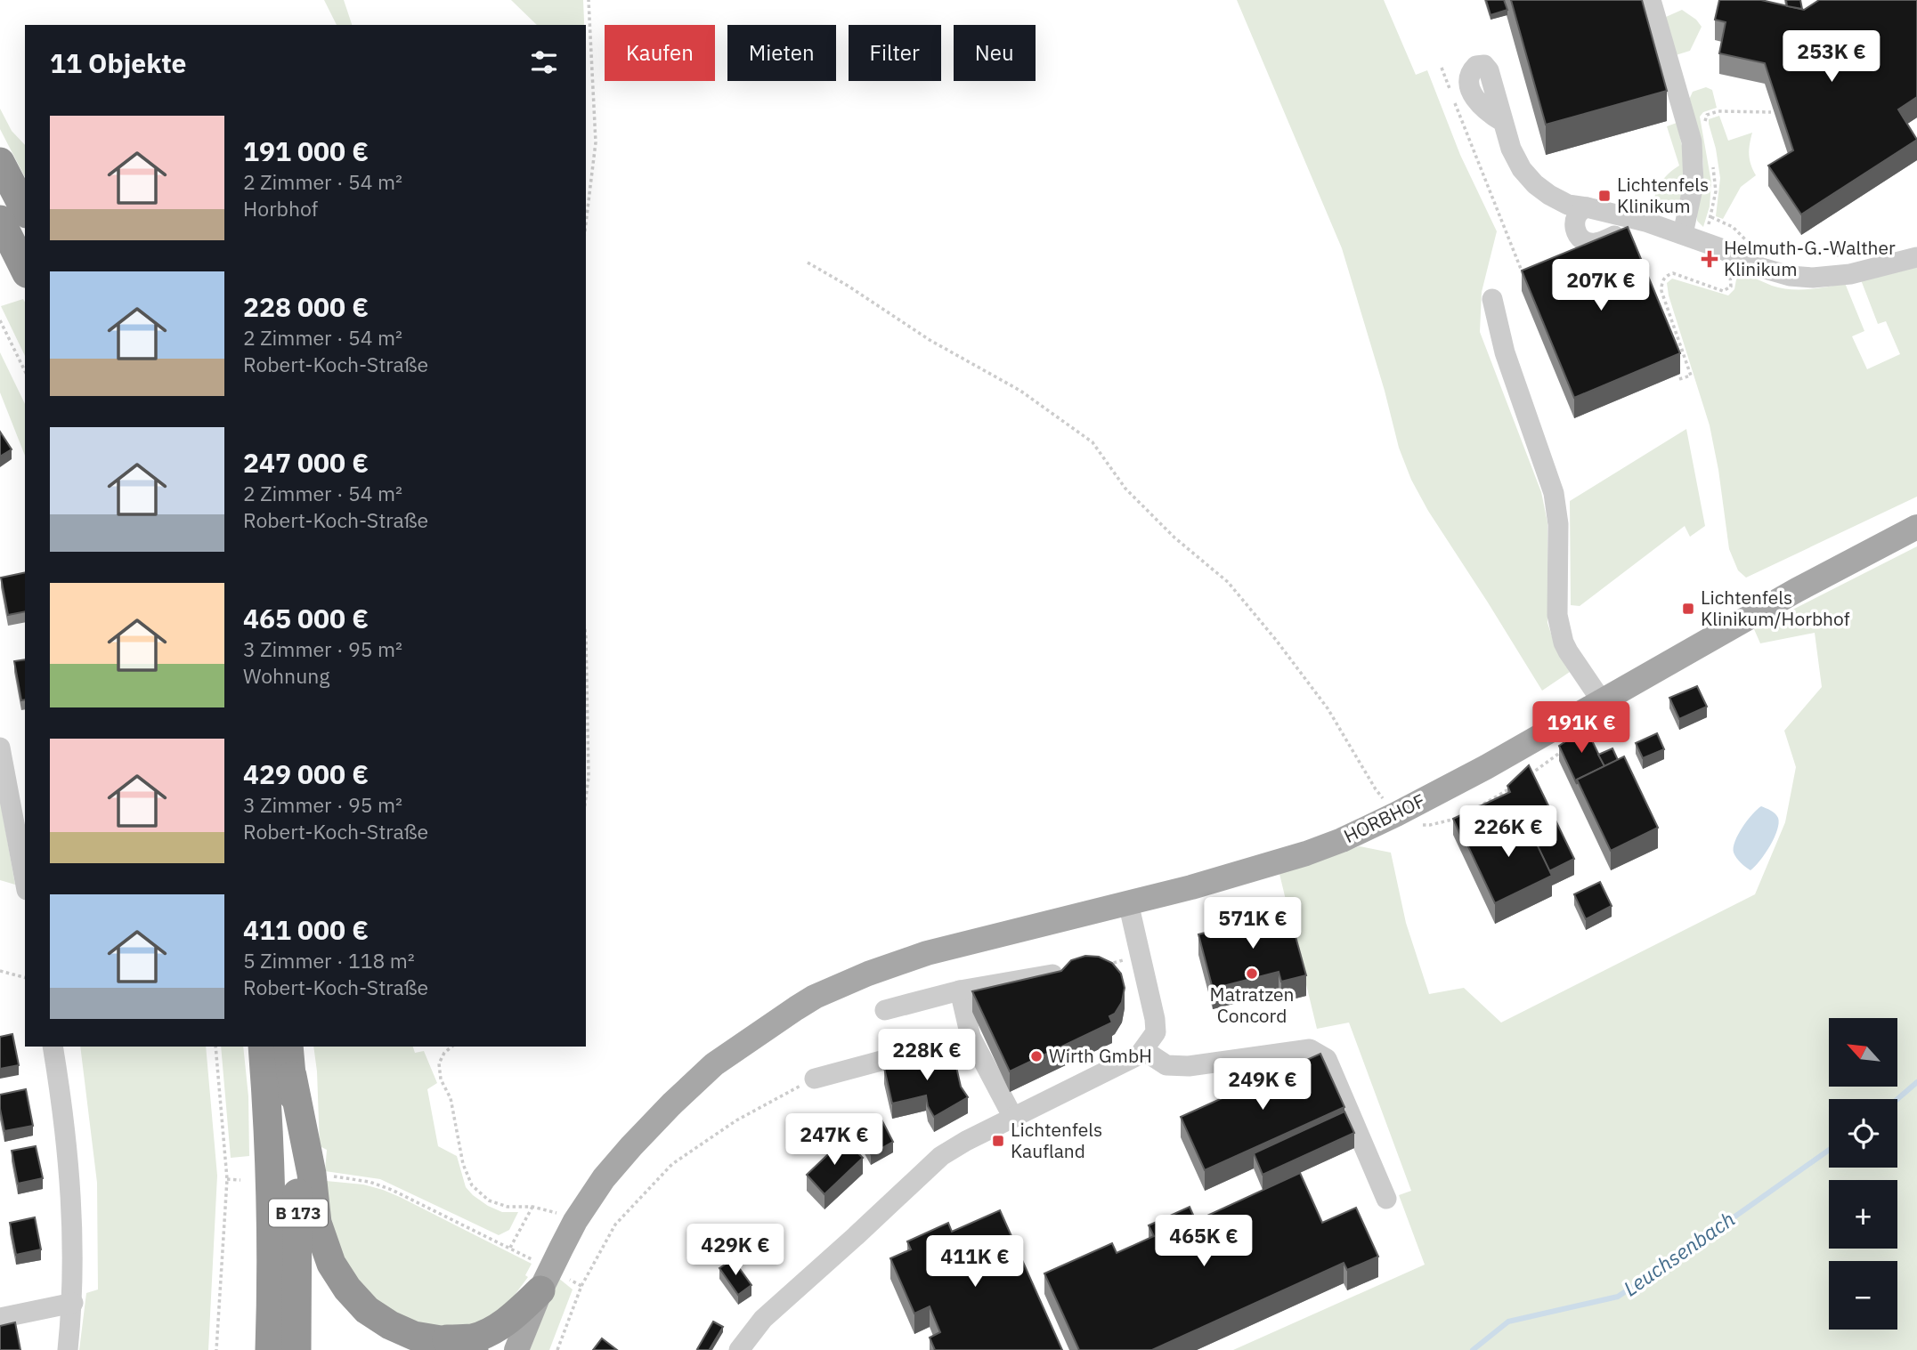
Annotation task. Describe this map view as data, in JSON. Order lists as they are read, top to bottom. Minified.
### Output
{"streets":{"highway":["B 173"],"main road":["HORBHOF"]},"water":["Leuchsenbach"],"places":{"transit":["Lichtenfels Klinikum","Lichtenfels Klinikum/Horbhof","Lichtenfels Kaufland"],"health":["Helmuth-G.-Walther Klinikum"],"other":["Matratzen Concord","Wirth GmbH"]},"north":"top left","page":{"chip":["Kaufen","Mieten","Filter","Neu"],"heading":"11 Objekte","price":["253K €","207K €","191K €","226K €","571K €","228K €","249K €","247K €","465K €","429K €","411K €"],"list":[{"name":"191 000 €","note":"2 Zimmer · 54 m² · Horbhof"},{"name":"228 000 €","note":"2 Zimmer · 54 m² · Robert-Koch-Straße"},{"name":"247 000 €","note":"2 Zimmer · 54 m² · Robert-Koch-Straße"},{"name":"465 000 €","note":"3 Zimmer · 95 m² · Wohnung"},{"name":"429 000 €","note":"3 Zimmer · 95 m² · Robert-Koch-Straße"},{"name":"411 000 €","note":"5 Zimmer · 118 m² · Robert-Koch-Straße"}],"map_buttons":["+","−"]}}
